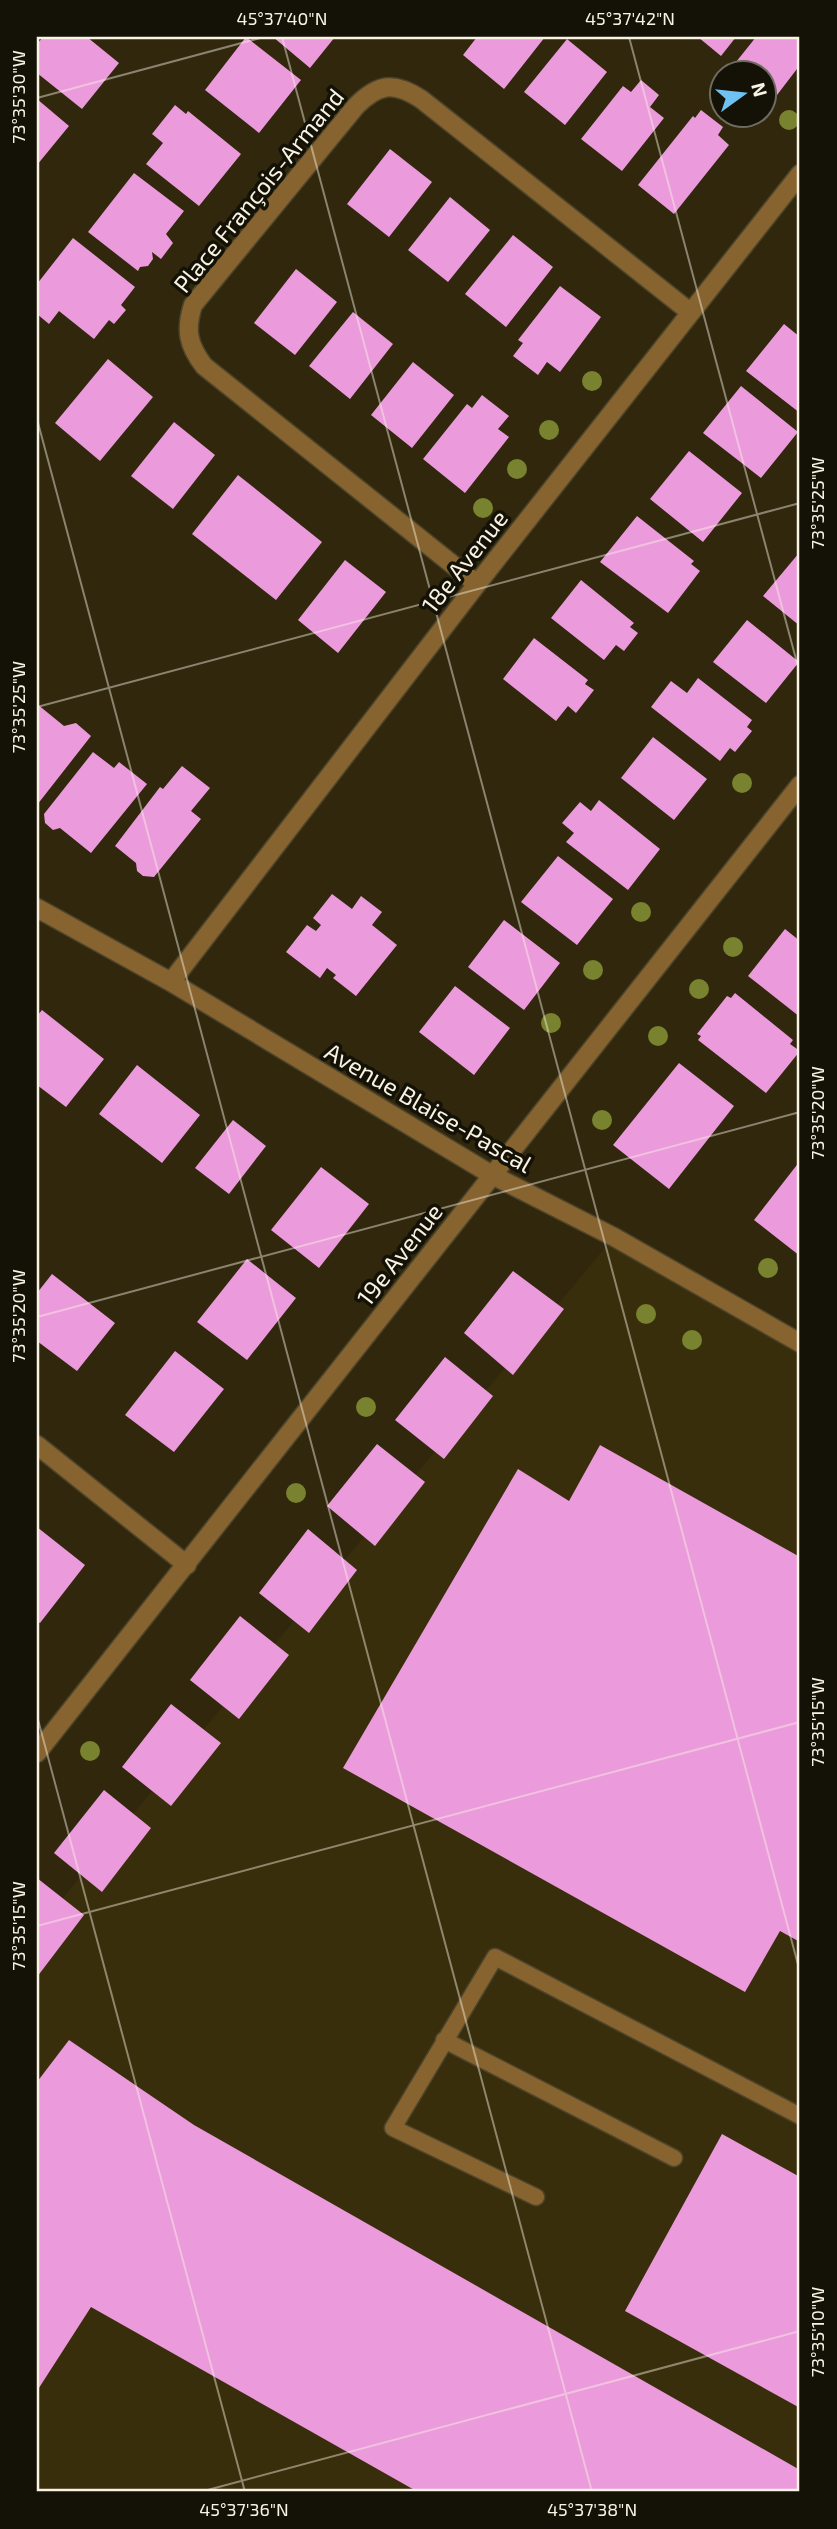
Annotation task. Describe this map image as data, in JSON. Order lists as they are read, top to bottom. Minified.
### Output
{"streets":{"street":["Place François-Armand","18e Avenue","Avenue Blaise-Pascal","19e Avenue"]},"crossings":[["Place François-Armand","18e Avenue"],["18e Avenue","Avenue Blaise-Pascal"],["Avenue Blaise-Pascal","19e Avenue"]],"north":"right","coordinates":["45°37'40\"N","45°37'42\"N","73°35'30\"W","73°35'25\"W","73°35'20\"W","73°35'15\"W","73°35'10\"W","45°37'36\"N","45°37'38\"N"]}
